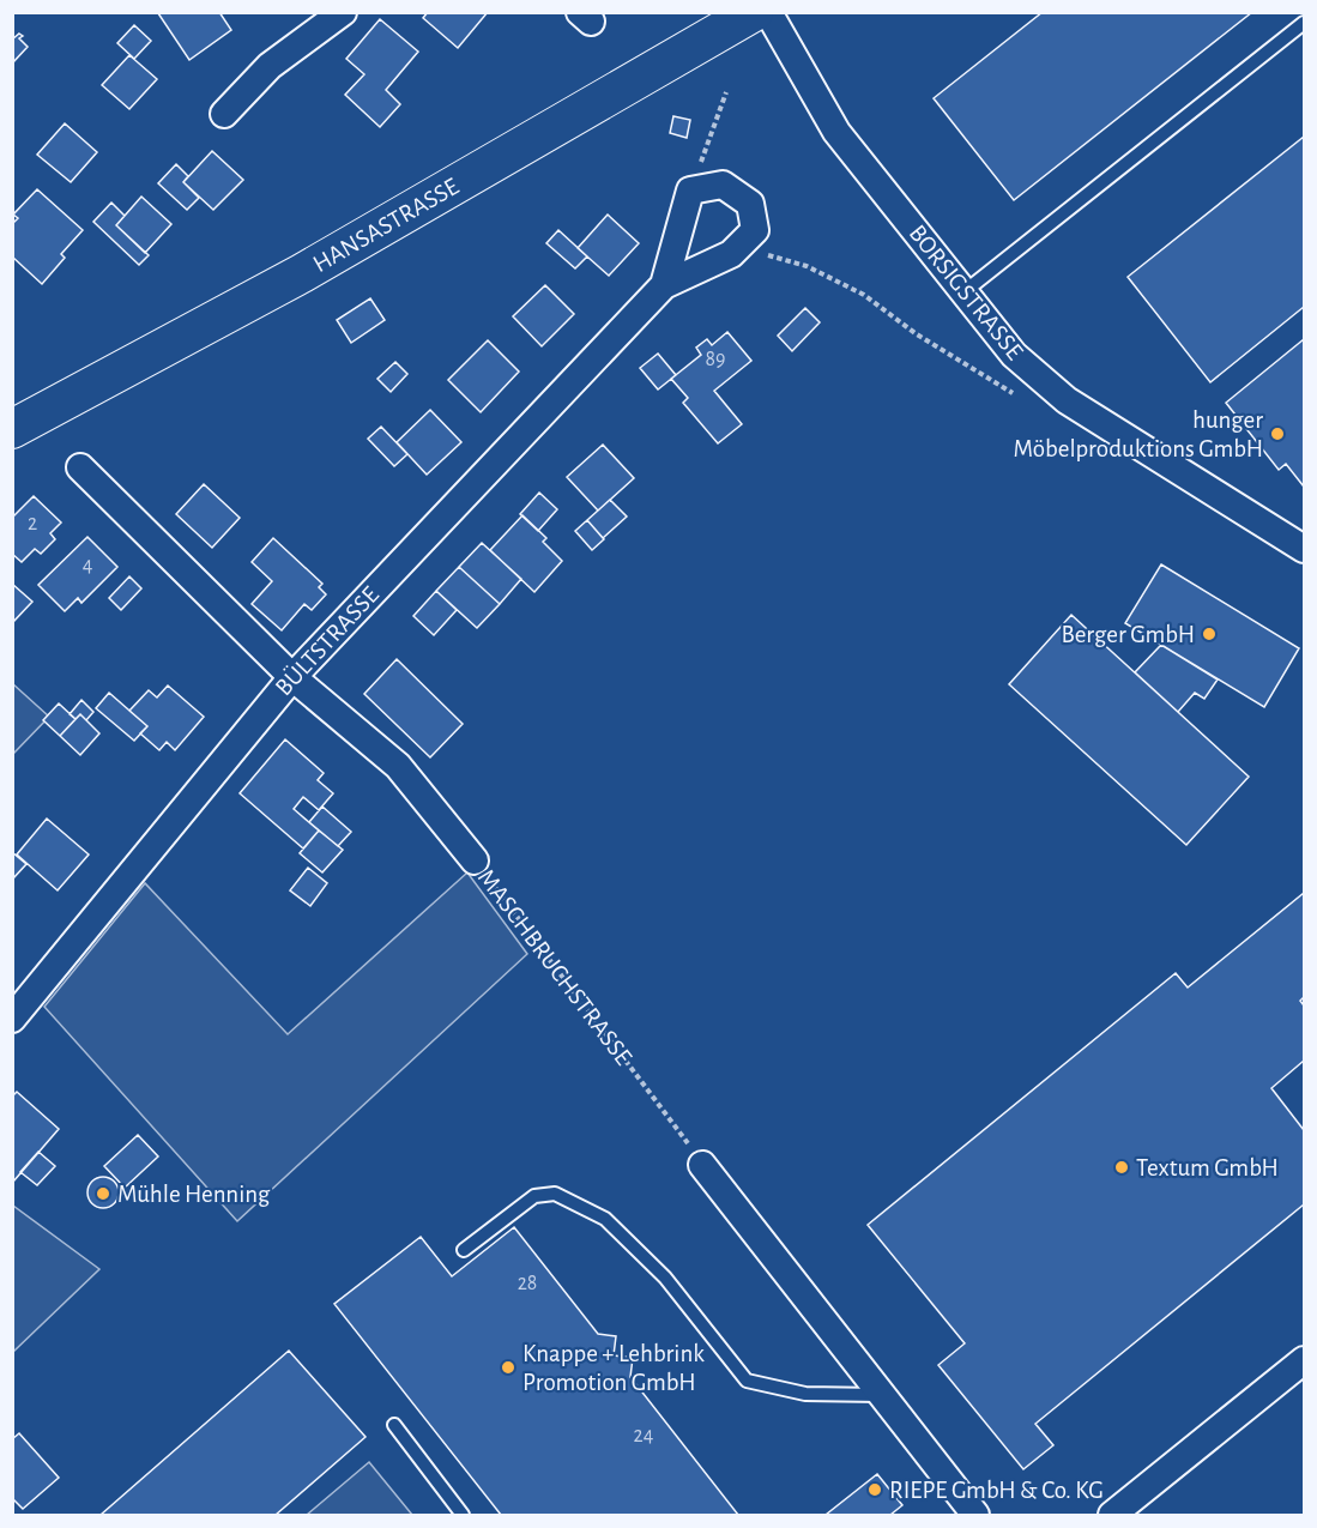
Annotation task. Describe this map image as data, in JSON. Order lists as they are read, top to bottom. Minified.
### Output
{"streets":{"main road":["HANSASTRASSE"],"street":["BORSIGSTRASSE","BÜLTSTRASSE","MASCHBRUCHSTRASSE"]},"crossings":[["BÜLTSTRASSE","MASCHBRUCHSTRASSE"]],"places":["hunger Möbelproduktions GmbH","Berger GmbH","Textum GmbH","Mühle Henning","Knappe + Lehbrink Promotion GmbH","RIEPE GmbH & Co. KG"],"house_numbers":["89","2","4","28","24"]}
